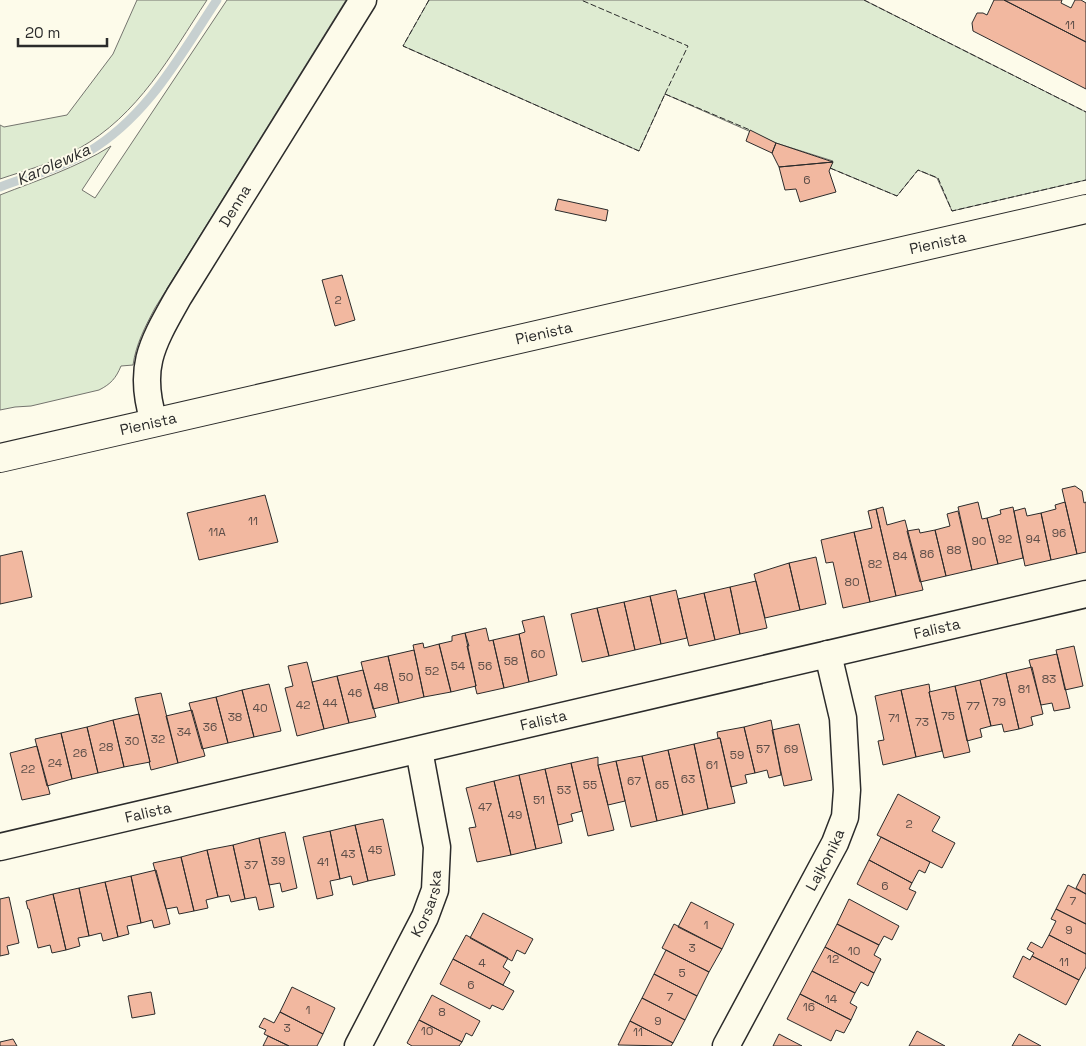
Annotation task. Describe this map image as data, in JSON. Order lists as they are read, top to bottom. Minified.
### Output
{"streets":{"street":["Denna","Pienista","Falista","Lajkonika","Korsarska"]},"crossings":[["Denna","Pienista"],["Falista","Lajkonika"],["Falista","Korsarska"]],"water":["Karolewka"],"house_numbers":["11","6","2","11","11A","96","92","94","90","88","86","84","82","80","60","58","54","56","52","50","83","48","81","46","79","44","42","77","40","75","38","71","73","36","34","32","30","28","57","69","26","59","24","61","22","63","67","55","65","53","51","47","49","2","45","43","39","41","37","6","7","1","9","3","10","12","11","4","5","6","7","14","16","1","8","9","3","10","11"],"scale_bar":"20 m"}
